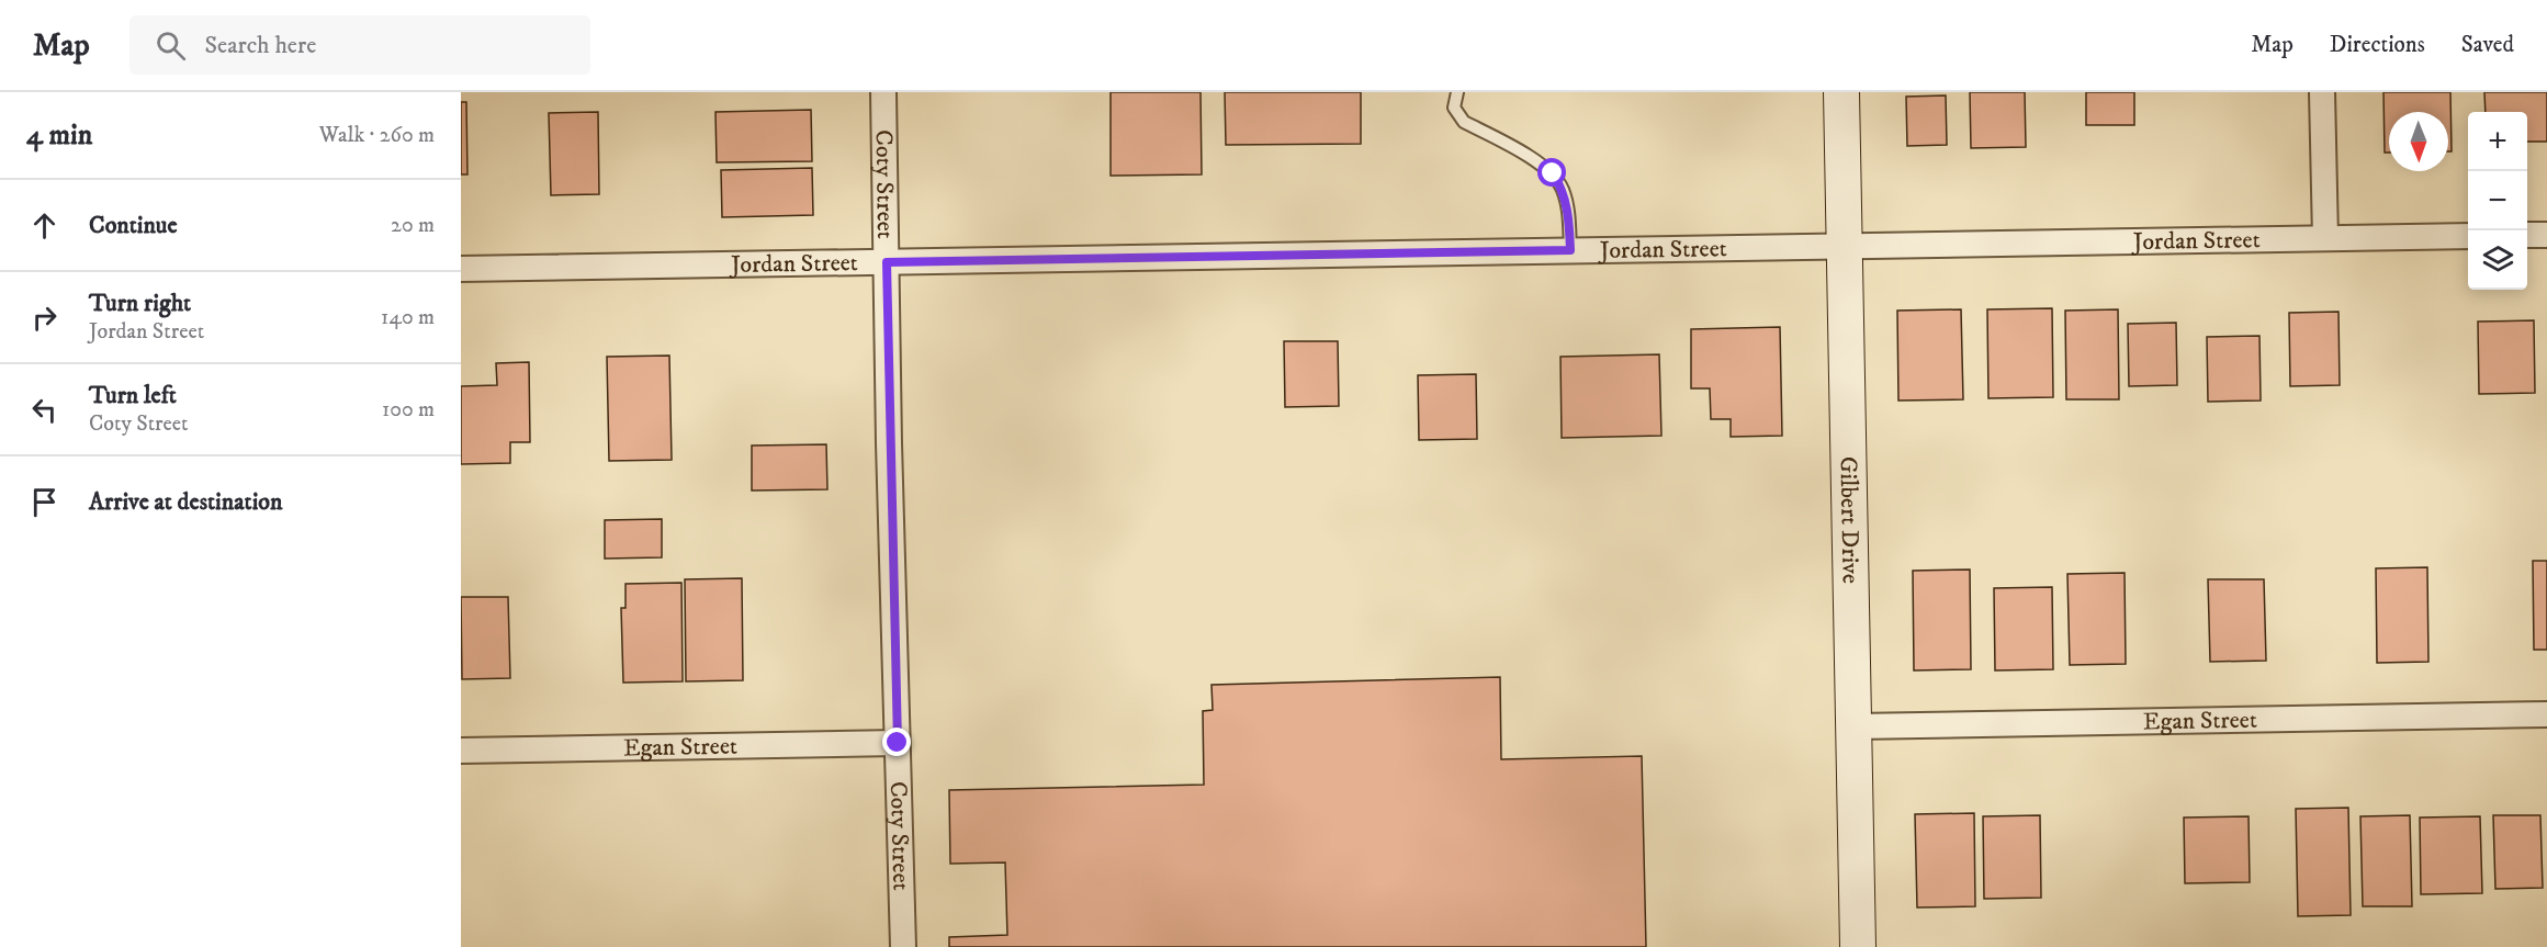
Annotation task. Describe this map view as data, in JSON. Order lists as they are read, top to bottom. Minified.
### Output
{"streets":{"street":["Coty Street","Jordan Street","Gilbert Drive","Egan Street"]},"crossings":[["Coty Street","Jordan Street"],["Coty Street","Egan Street"],["Jordan Street","Gilbert Drive"],["Gilbert Drive","Egan Street"]],"north":"bottom","page":{"header":"Map","search":"Search here","nav":["Map","Directions","Saved"],"heading":["4 min","Walk · 260 m"],"map_buttons":["+","−"],"list":[["Continue","20 m"],["Turn right","Jordan Street","140 m"],["Turn left","Coty Street","100 m"],"Arrive at destination"]}}
